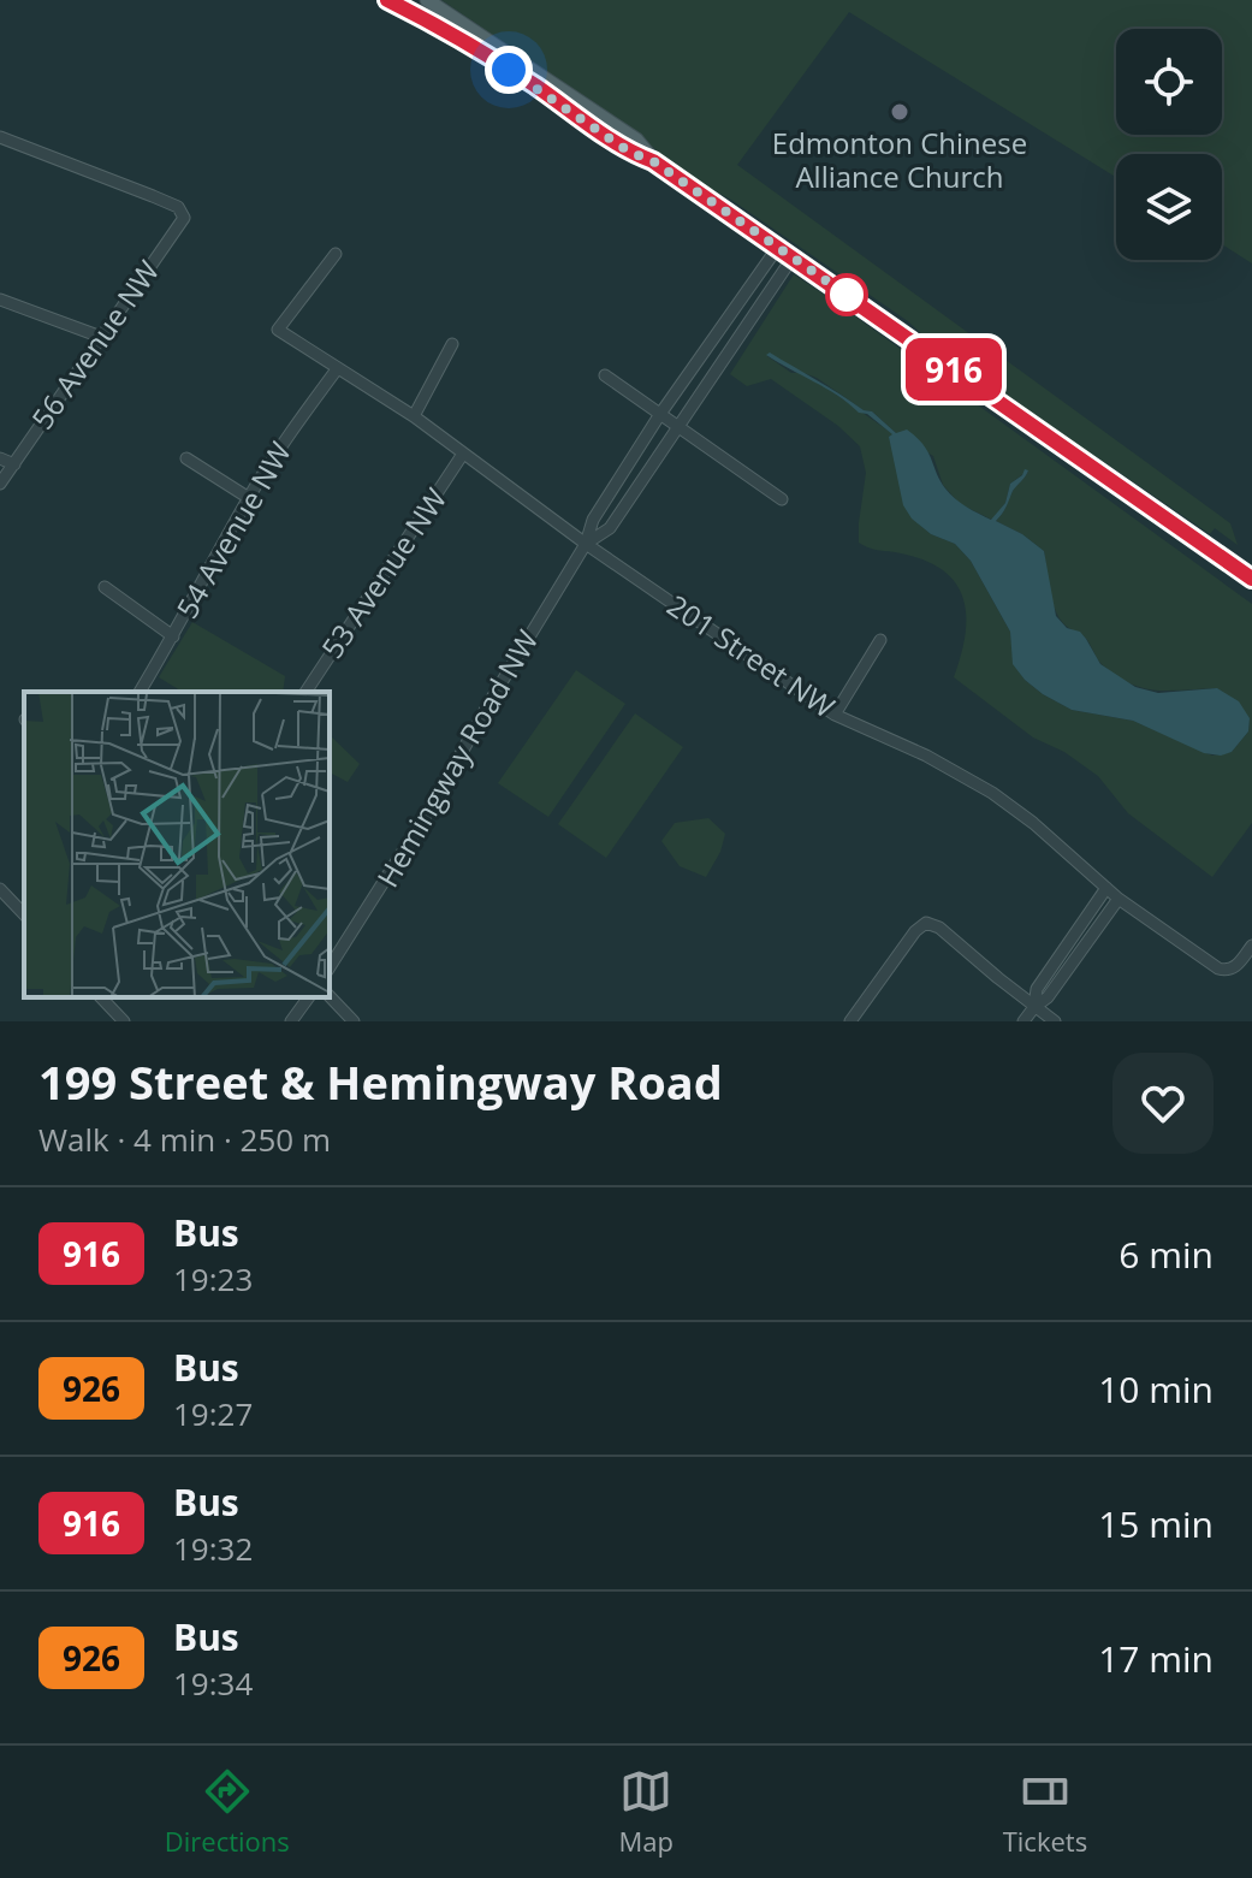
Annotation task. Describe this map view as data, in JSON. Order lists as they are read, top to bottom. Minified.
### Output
{"streets":{"street":["56 Avenue NW","54 Avenue NW","53 Avenue NW","201 Street NW","Hemingway Road NW"]},"crossings":[["54 Avenue NW","201 Street NW"],["53 Avenue NW","201 Street NW"],["201 Street NW","Hemingway Road NW"]],"places":["Edmonton Chinese Alliance Church"],"lines":["bus line 916"],"page":{"on_map":"916","heading":["199 Street & Hemingway Road","Walk · 4 min · 250 m"],"list":[{"mark":"916","name":"Bus","note":"19:23","value":"6 min"},{"mark":"926","name":"Bus","note":"19:27","value":"10 min"},{"mark":"916","name":"Bus","note":"19:32","value":"15 min"},{"mark":"926","name":"Bus","note":"19:34","value":"17 min"}],"tabs":["Directions","Map","Tickets"]}}
